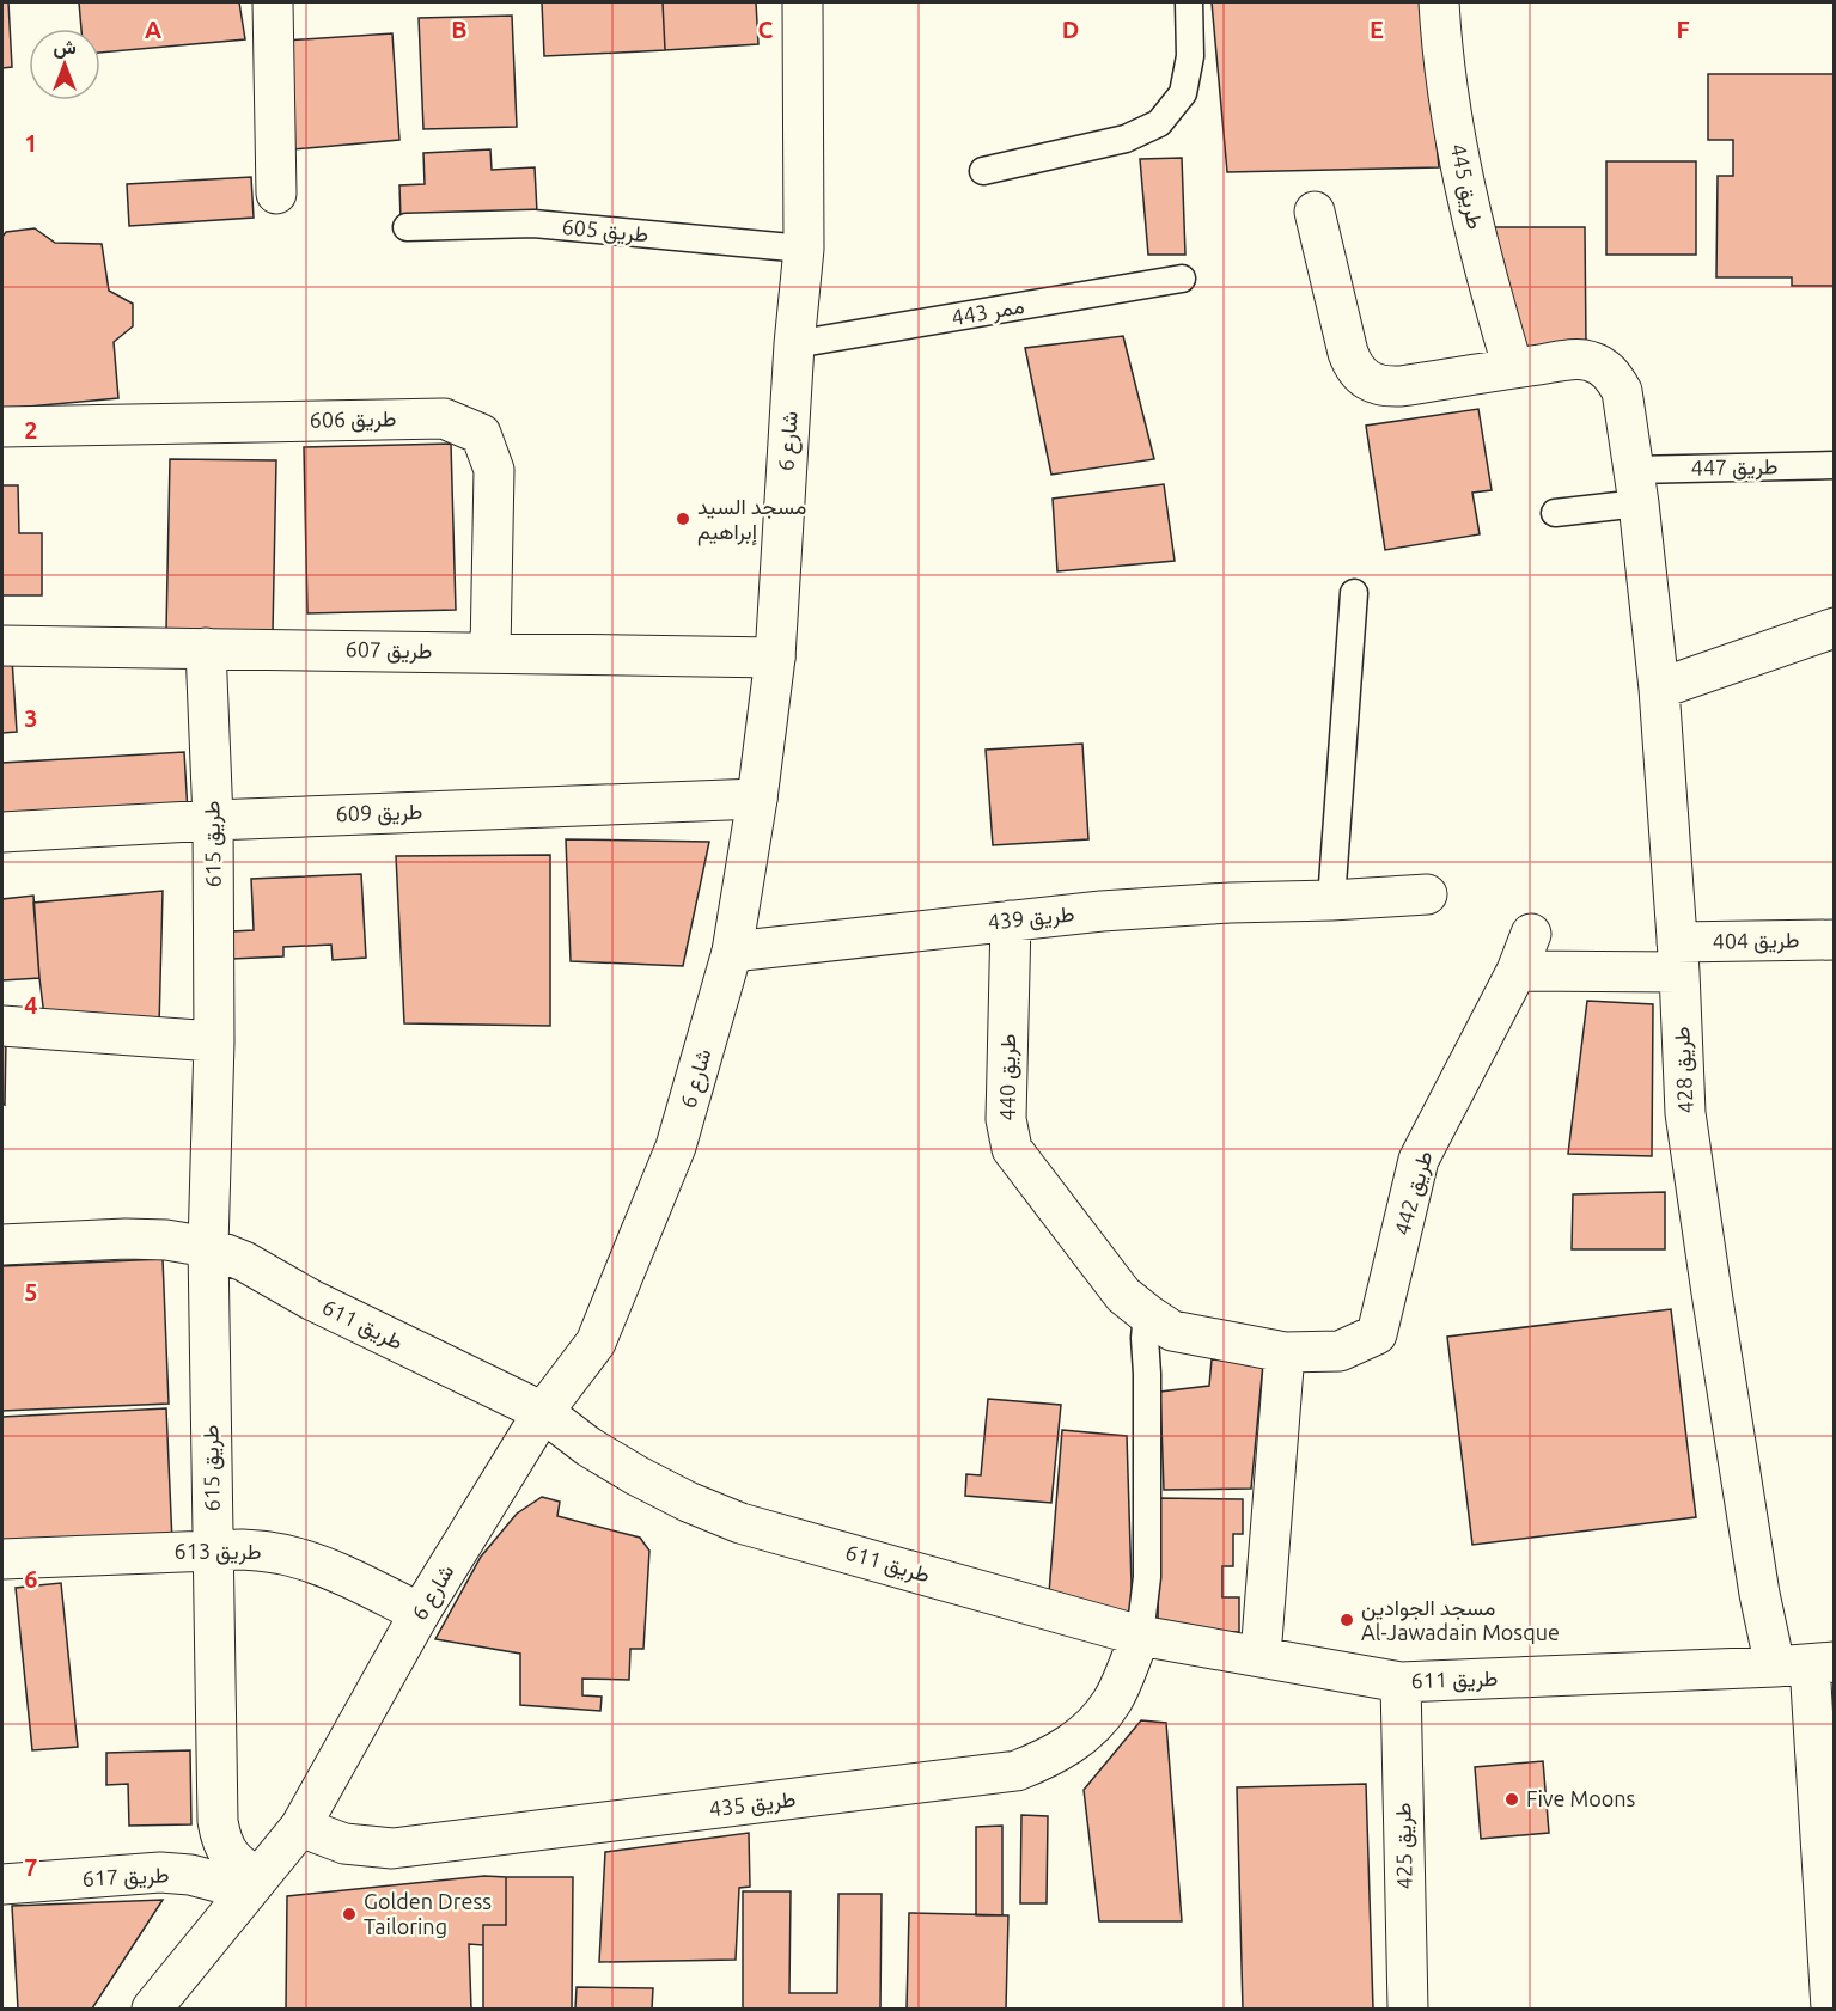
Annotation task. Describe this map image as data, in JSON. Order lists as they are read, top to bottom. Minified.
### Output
{"streets":{"street":["طريق 445","طريق 606","شارع 6","طريق 607","طريق 609","طريق 615","طريق 439","طريق 404","طريق 428","طريق 440","طريق 442","طريق 611","طريق 613","طريق 435","طريق 425","طريق 617"],"lane":["طريق 605","ممر 443","طريق 447"]},"crossings":[["طريق 605","شارع 6"],["ممر 443","شارع 6"],["طريق 606","طريق 607"],["شارع 6","طريق 607"],["شارع 6","طريق 609"],["شارع 6","طريق 615"],["شارع 6","طريق 439"],["شارع 6","طريق 611"],["شارع 6","طريق 613"],["شارع 6","طريق 435"],["شارع 6","طريق 617"],["طريق 447","طريق 428"],["طريق 607","طريق 615"],["طريق 609","طريق 615"],["طريق 615","طريق 611"],["طريق 615","طريق 613"],["طريق 615","طريق 617"],["طريق 439","طريق 440"],["طريق 404","طريق 428"],["طريق 404","طريق 442"],["طريق 428","طريق 611"],["طريق 440","طريق 442"],["طريق 611","طريق 435"],["طريق 611","طريق 425"]],"places":["مسجد السيد إبراهيم","مسجد الجوادين Al-Jawadain Mosque","Five Moons","Golden Dress Tailoring"],"north":"top","grid":{"columns":["A","B","C","D","E","F"],"rows":["1","2","3","4","5","6","7"]}}
